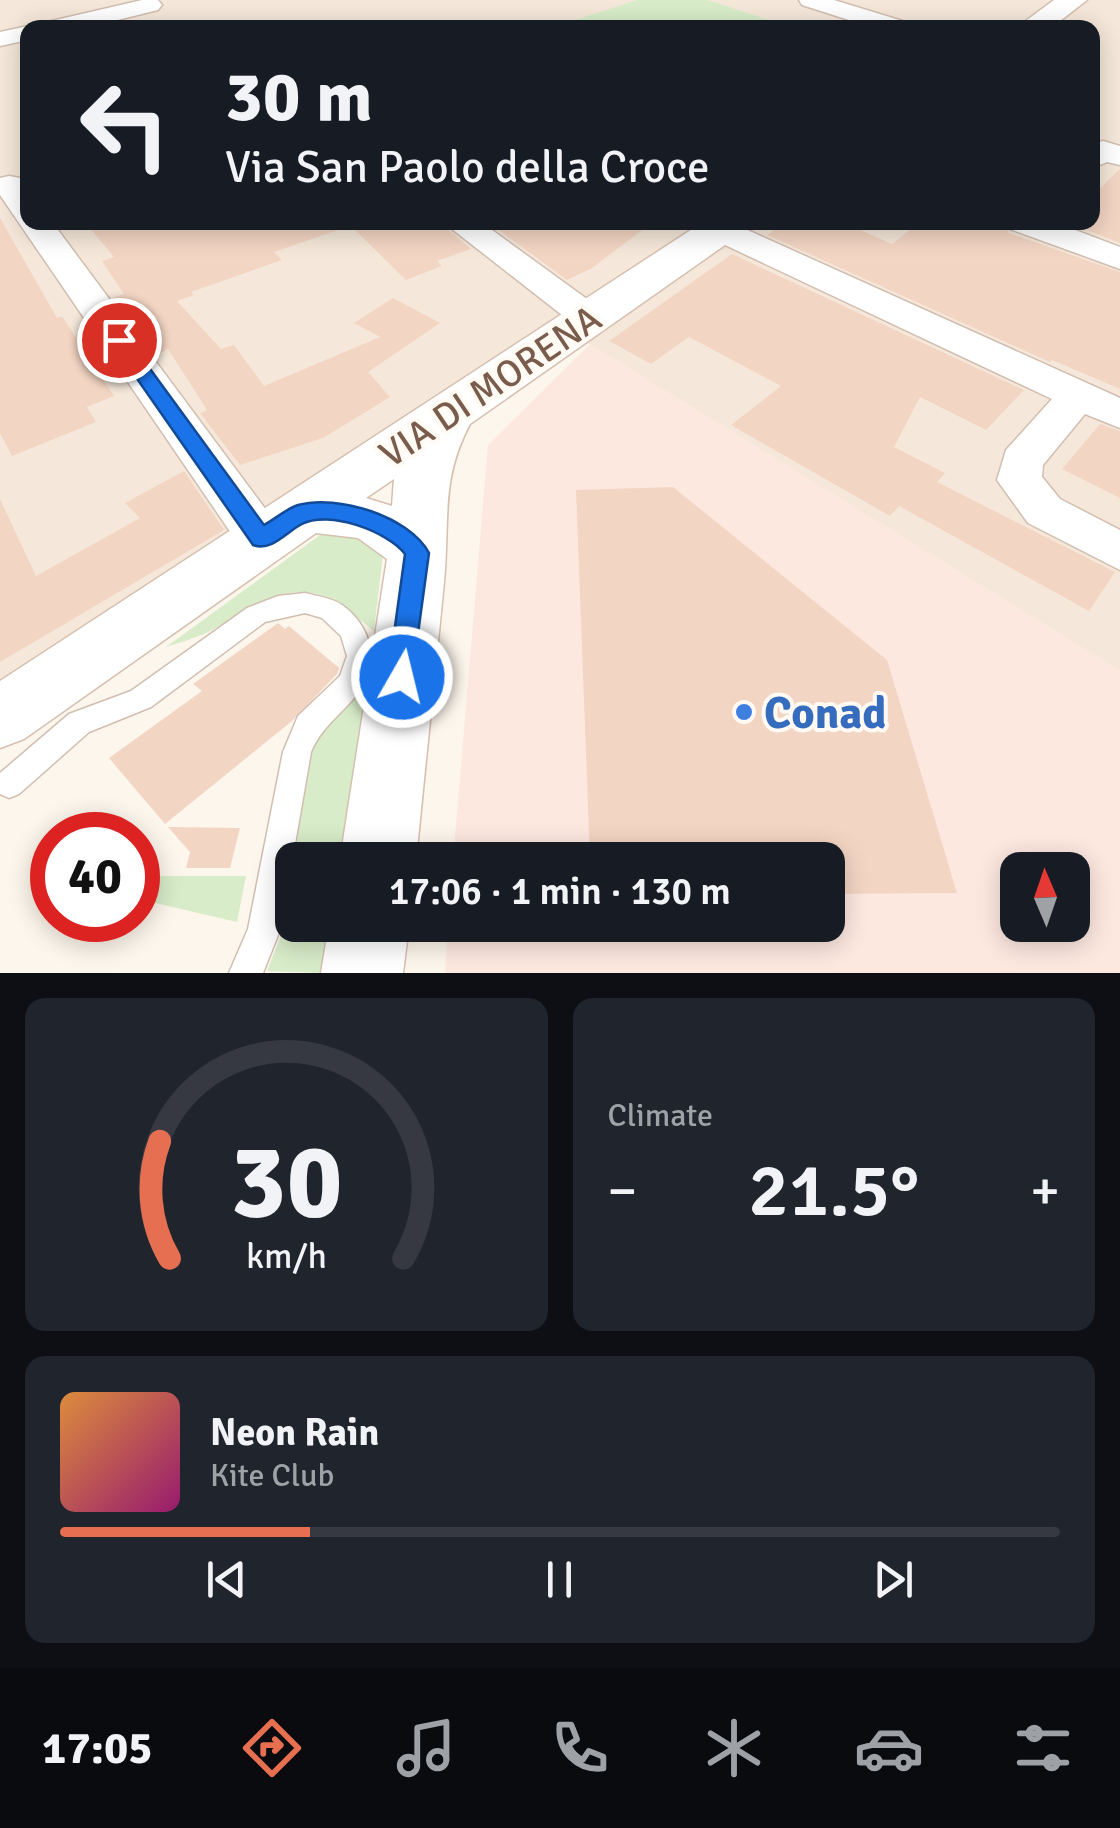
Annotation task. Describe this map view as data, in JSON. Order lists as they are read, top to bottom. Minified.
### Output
{"streets":{"street":["VIA DI MORENA"]},"places":["Conad"],"north":"top","page":{"turn":["30 m","Via San Paolo della Croce"],"limit":"40","trip":"17:06 · 1 min · 130 m","tile":"Climate","heat":["−","21.5°","+"],"song":["Neon Rain","Kite Club"],"tabs":"17:05","gauge":["30","km/h"]}}
